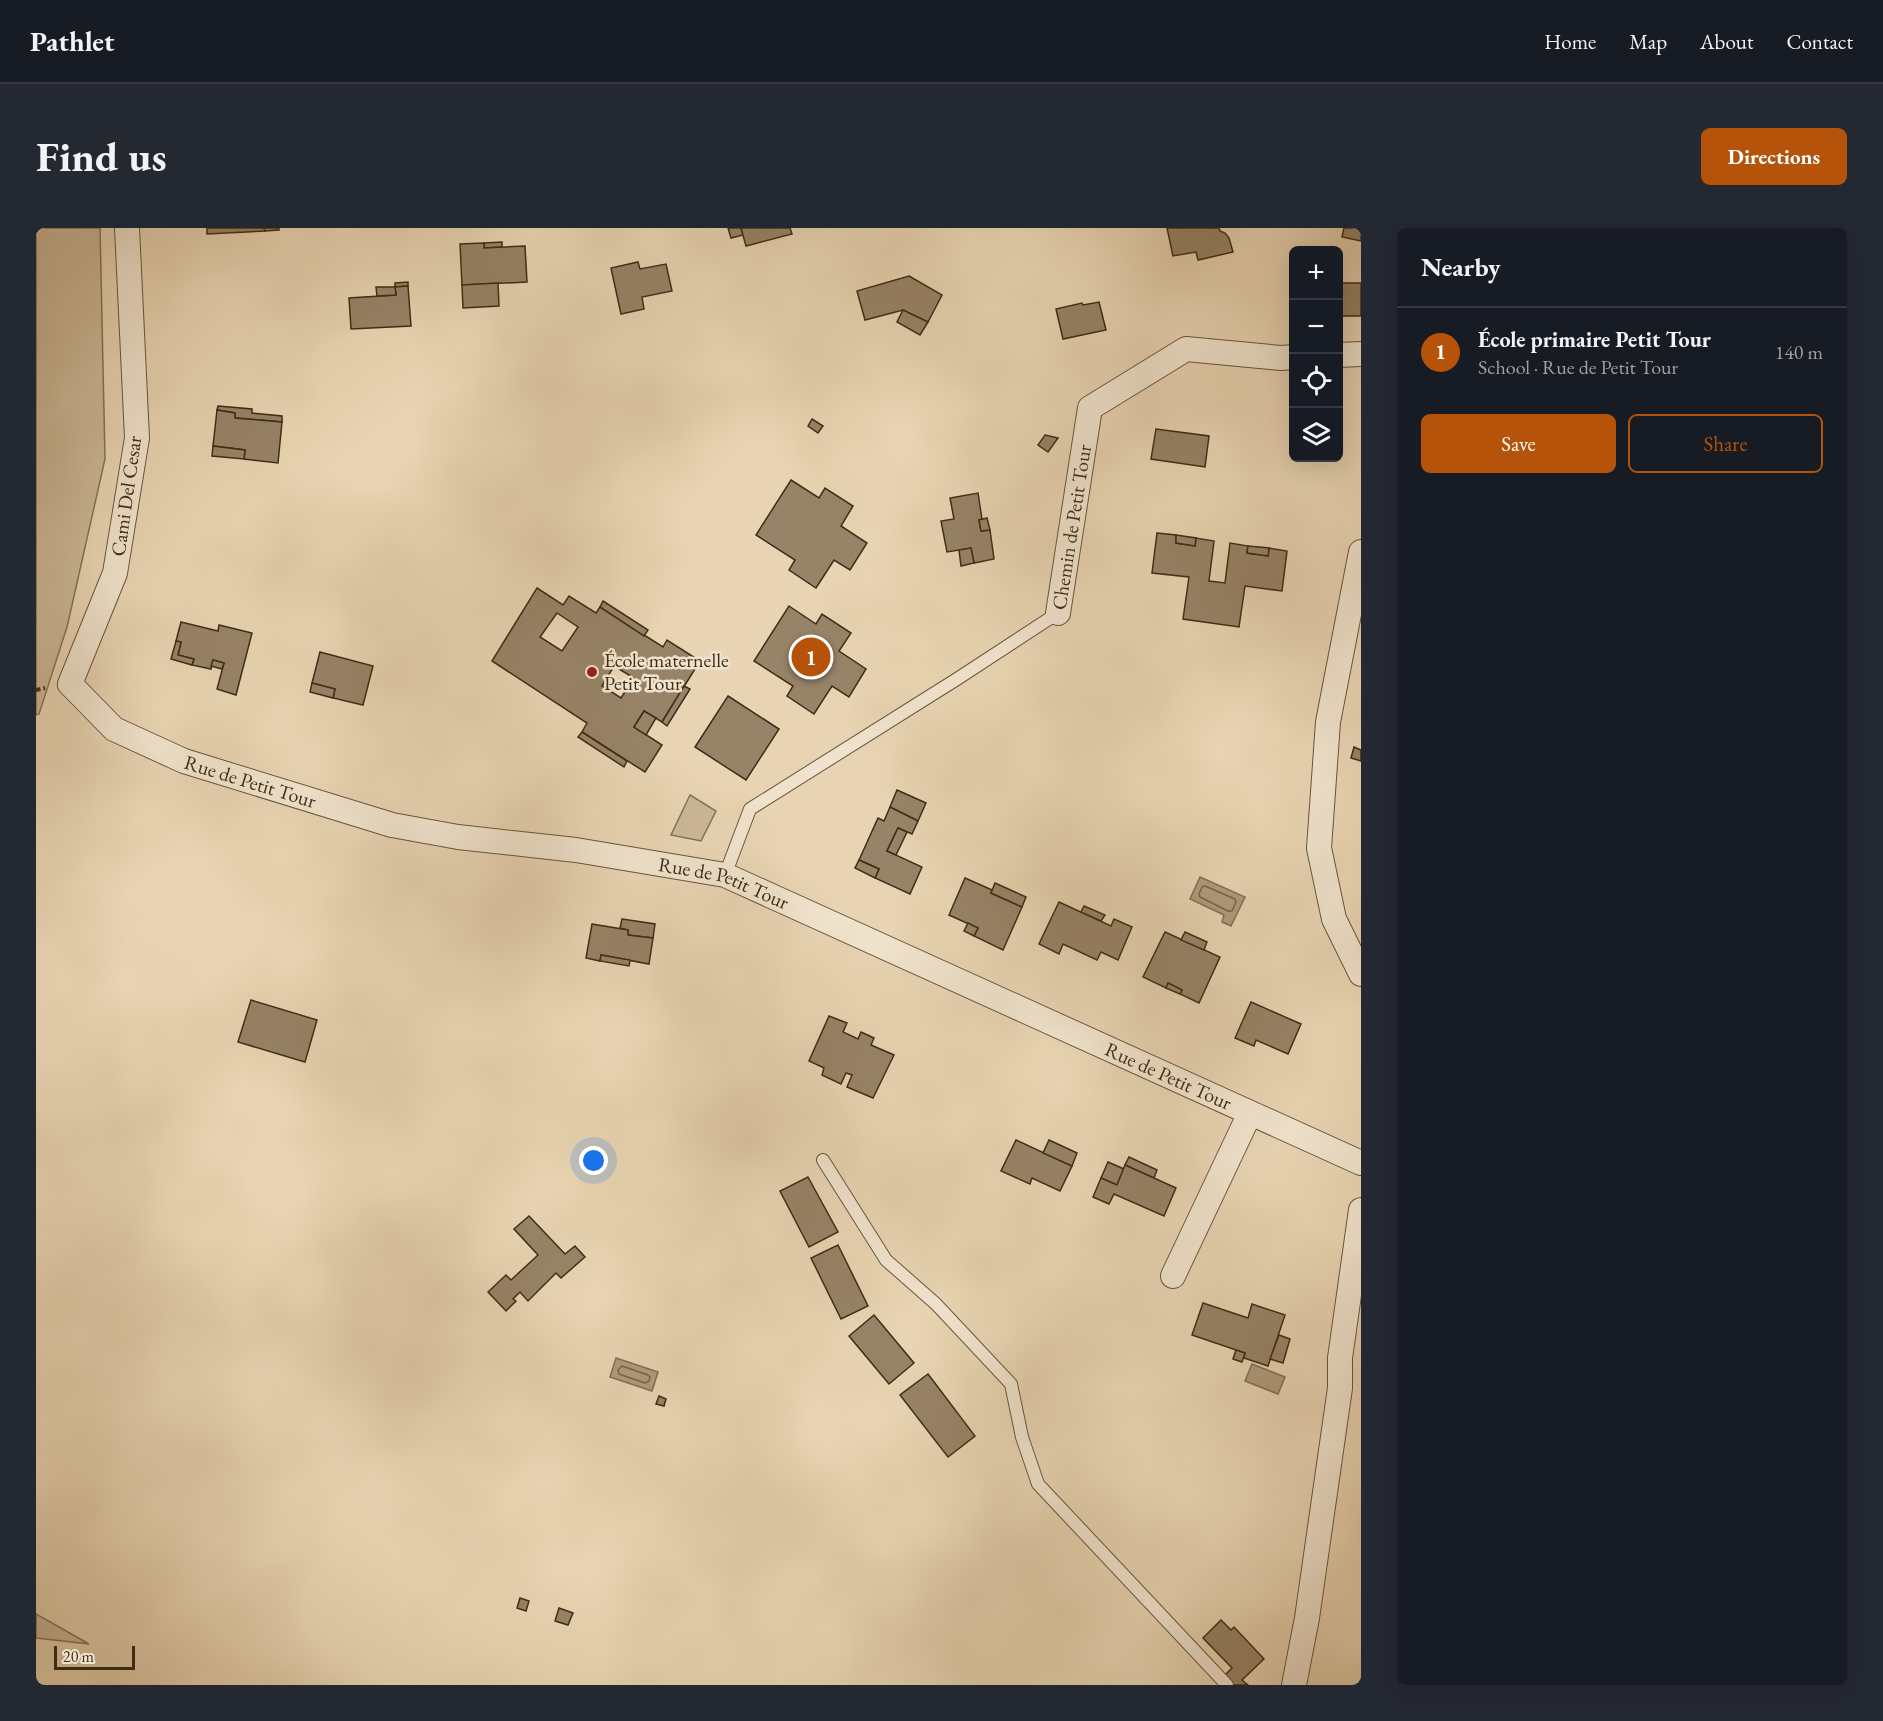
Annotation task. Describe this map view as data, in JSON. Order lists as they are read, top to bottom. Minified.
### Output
{"streets":{"street":["Cami Del Cesar","Chemin de Petit Tour","Rue de Petit Tour"]},"crossings":[["Cami Del Cesar","Rue de Petit Tour"],["Chemin de Petit Tour","Rue de Petit Tour"]],"places":["École maternelle Petit Tour"],"scale_bar":"20 m","page":{"header":"Pathlet","nav":["Home","Map","About","Contact"],"buttons":["Directions",["Save","Share"]],"title":"Find us","heading":"Nearby","map_buttons":["+","−"],"list":[{"mark":"1","name":"École primaire Petit Tour","note":"School · Rue de Petit Tour","value":"140 m"}],"pins":"1","scale":"20 m"}}
